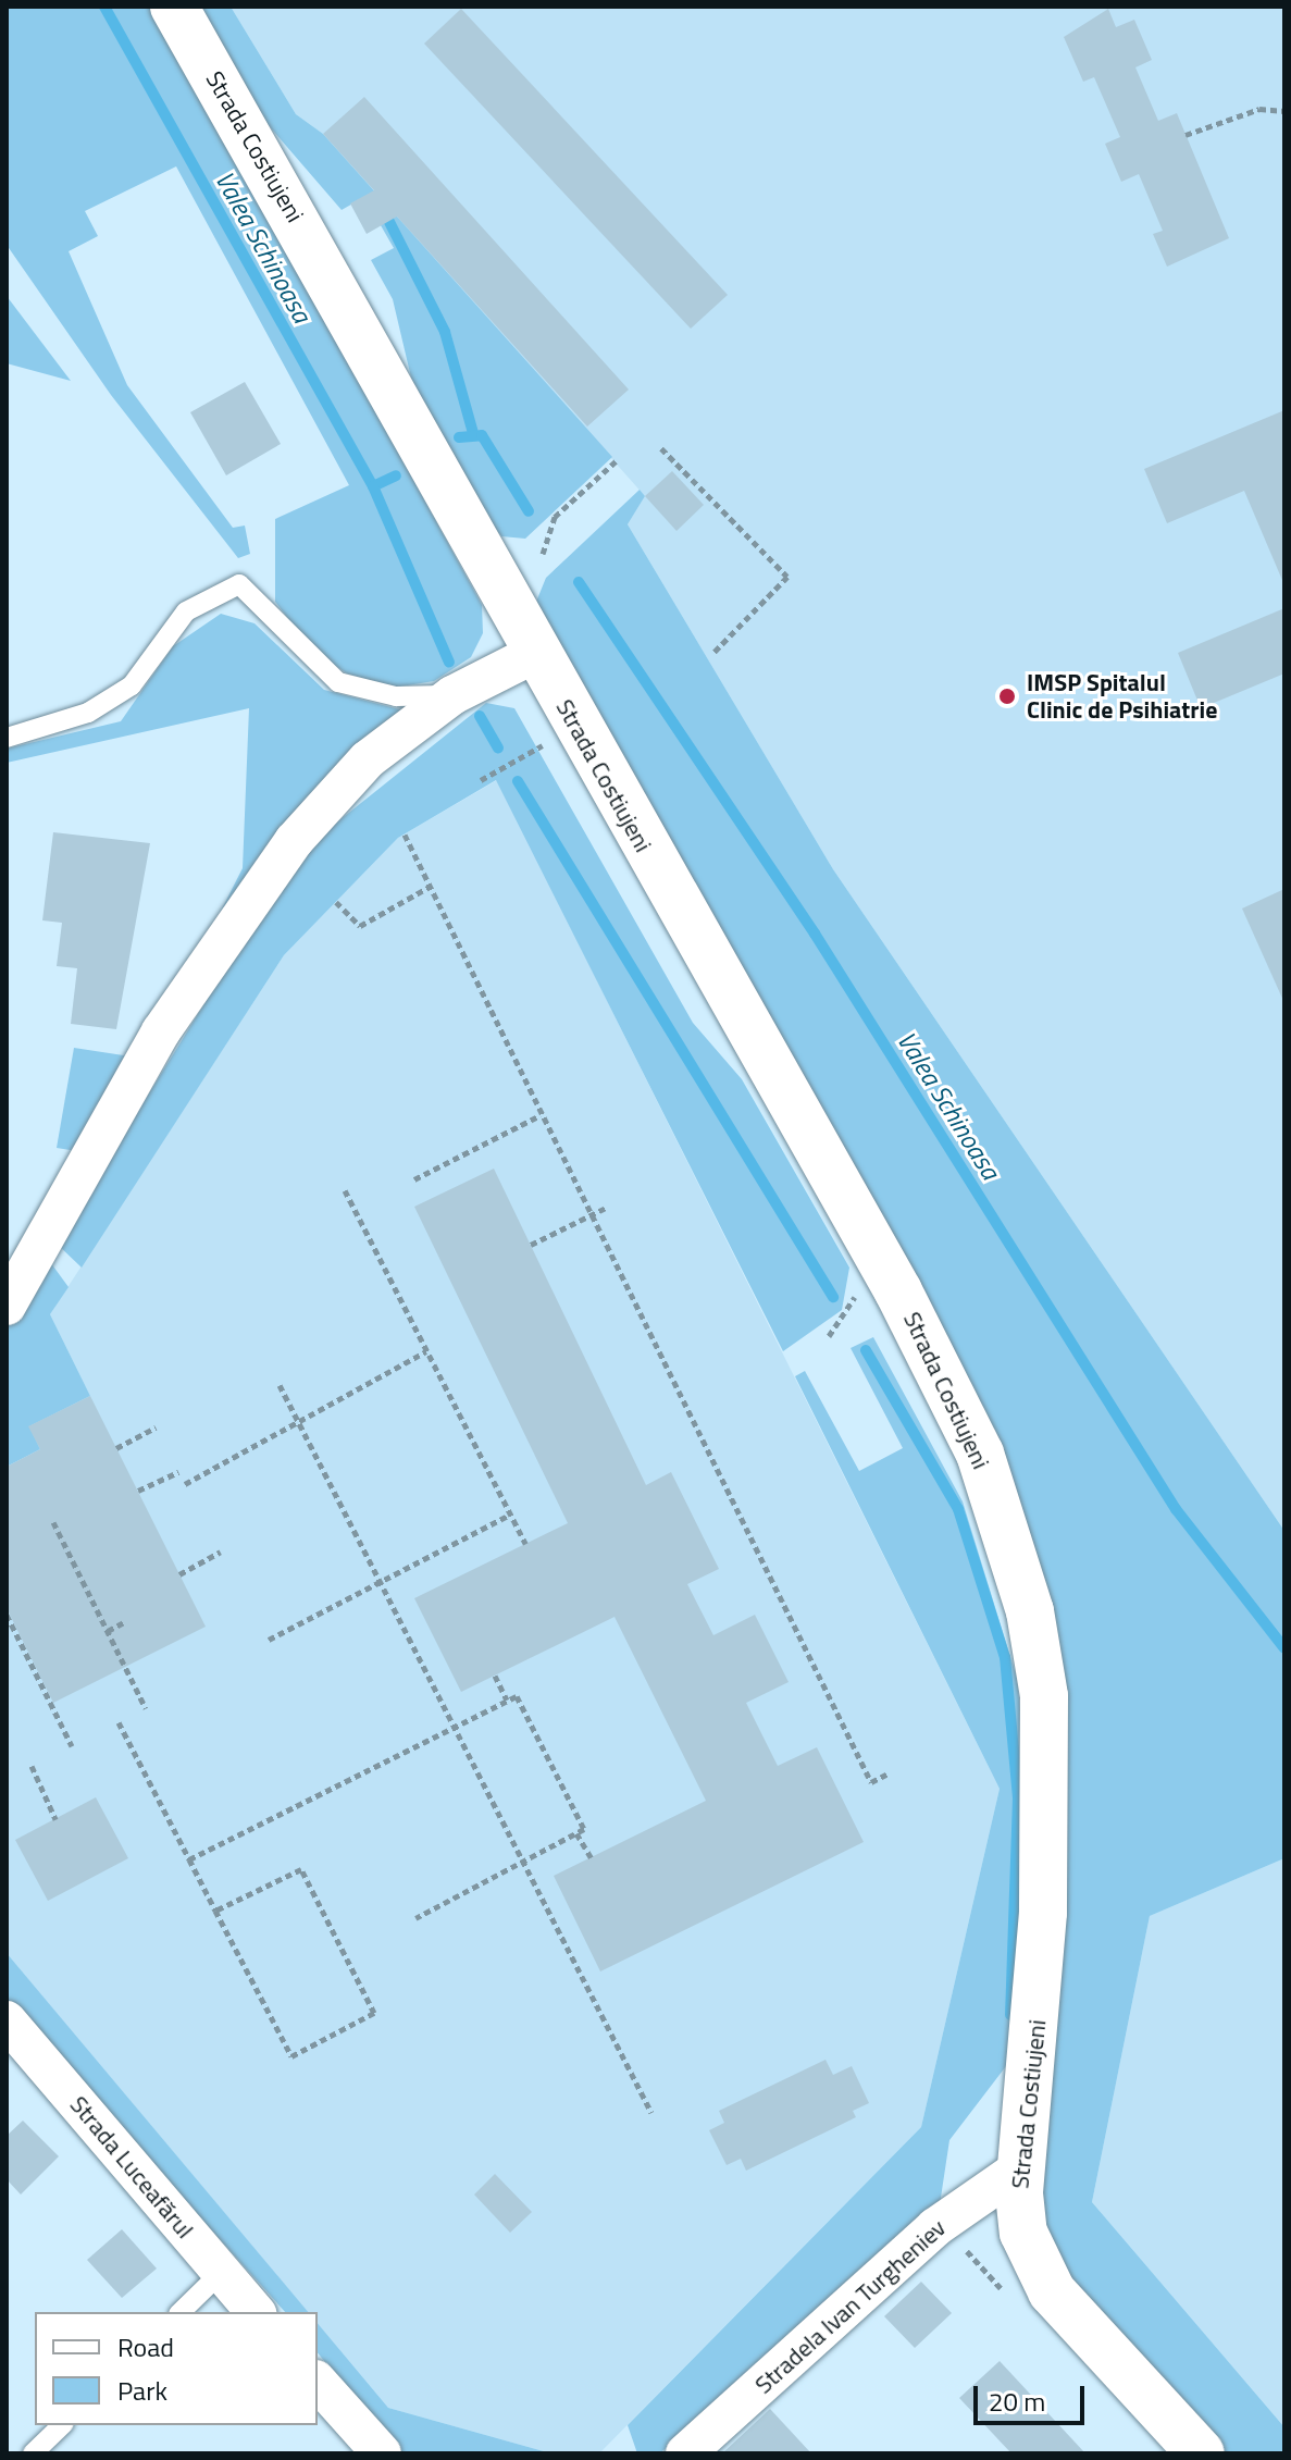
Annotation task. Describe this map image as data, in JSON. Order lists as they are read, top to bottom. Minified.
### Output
{"streets":{"street":["Strada Costiujeni","Strada Luceafărul","Stradela Ivan Turgheniev"]},"crossings":[["Strada Costiujeni","Stradela Ivan Turgheniev"]],"water":["Valea Schinoasa"],"places":["IMSP Spitalul Clinic de Psihiatrie"],"legend":["Road","Park"],"scale_bar":"20 m"}
